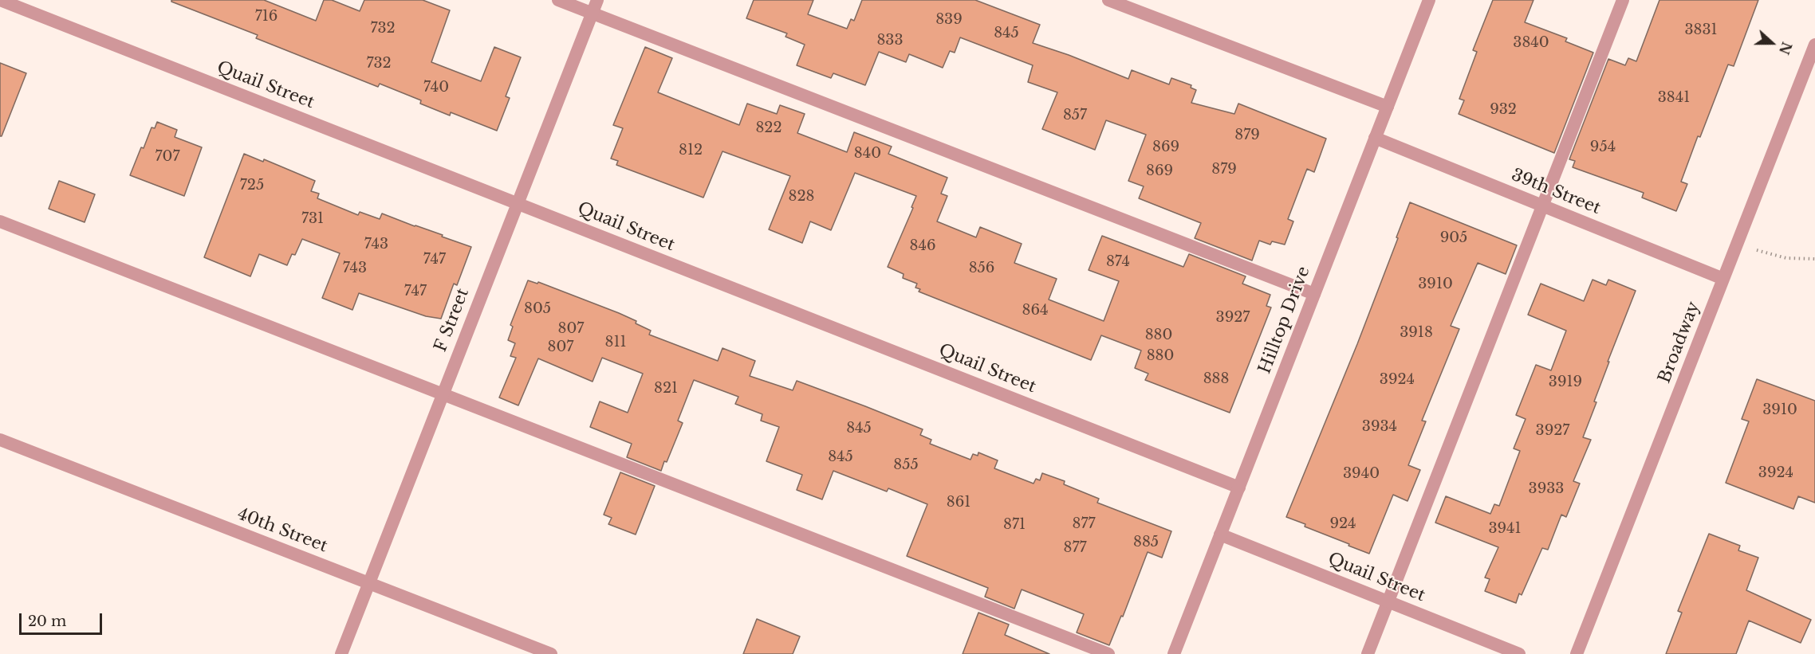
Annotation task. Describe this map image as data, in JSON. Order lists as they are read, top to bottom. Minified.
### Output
{"streets":{"street":["Quail Street","39th Street","F Street","Hilltop Drive","Broadway","40th Street"]},"crossings":[["Quail Street","F Street"],["Quail Street","Hilltop Drive"],["39th Street","Hilltop Drive"],["39th Street","Broadway"],["F Street","40th Street"]],"house_numbers":["716","839","732","3831","845","833","3840","732","740","3841","932","857","822","879","869","954","812","840","707","879","869","725","828","731","905","743","846","747","874","743","856","3910","747","805","864","3927","807","3918","880","811","807","880","888","3924","3919","821","3910","3934","845","3927","845","855","3924","3940","3933","861","877","924","871","3941","885","877"],"scale_bar":"20 m","north":"right"}
